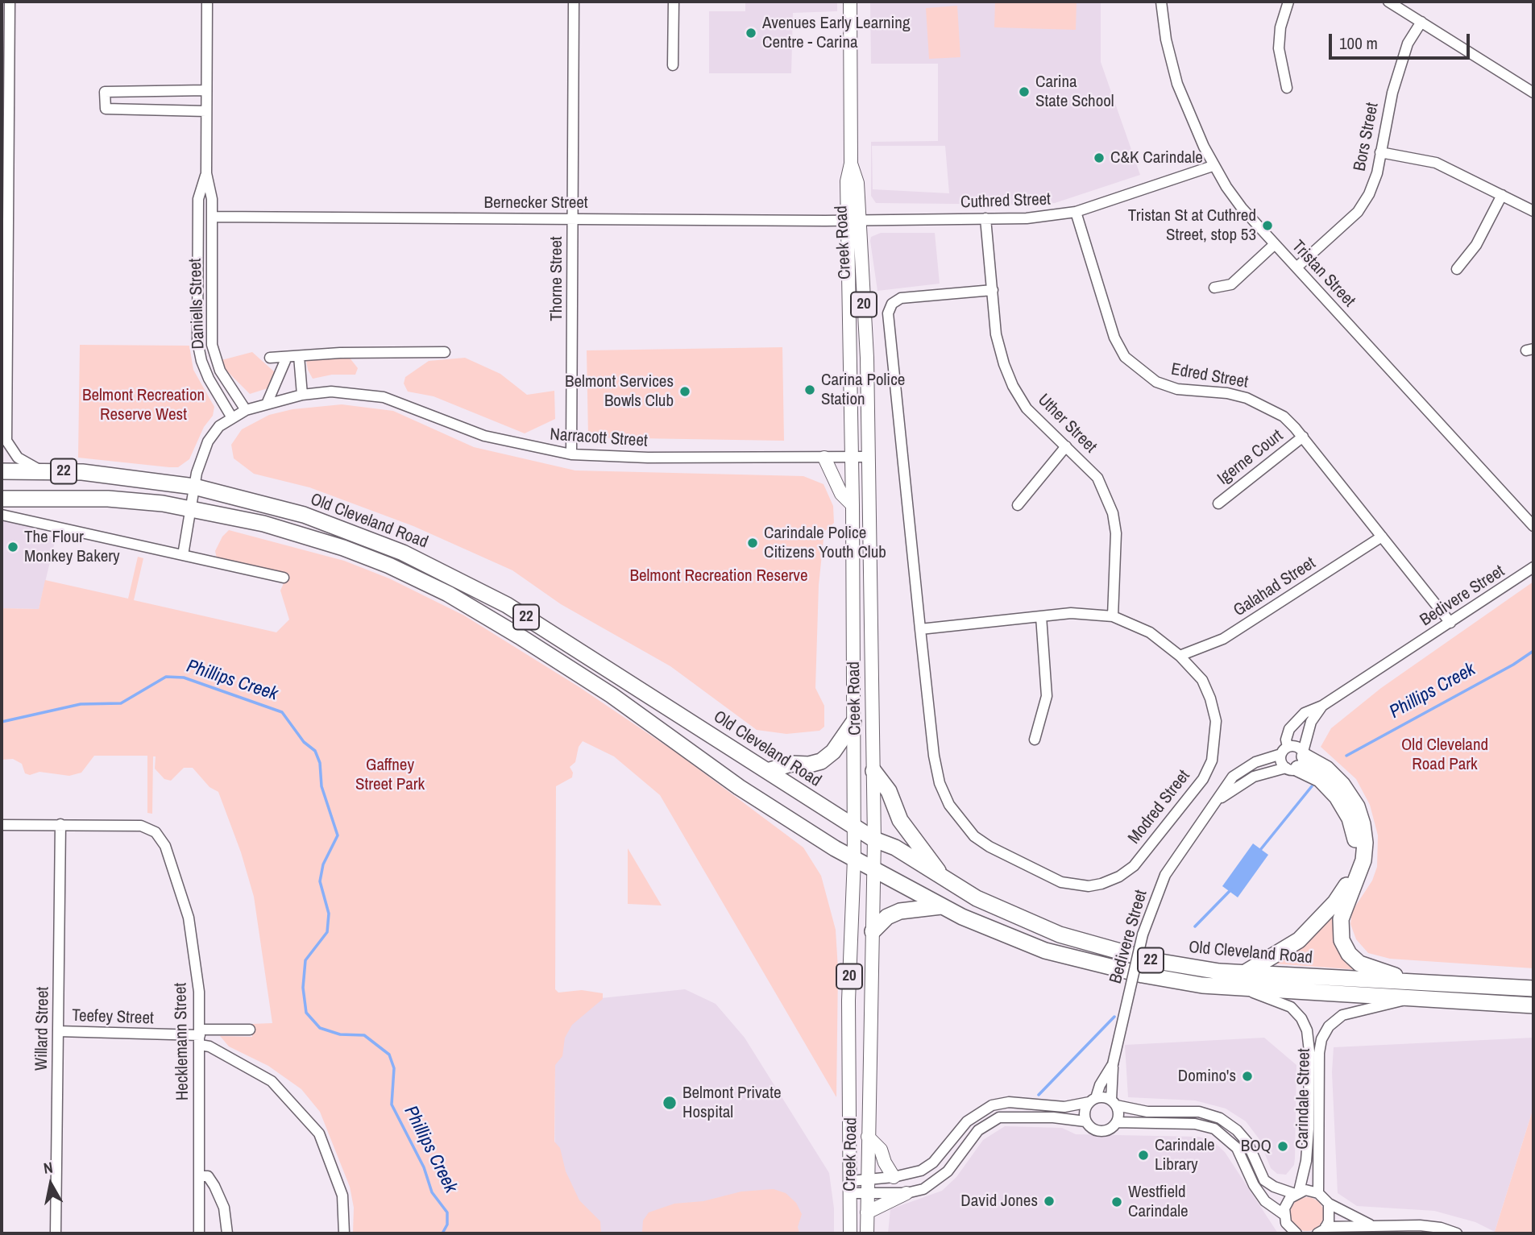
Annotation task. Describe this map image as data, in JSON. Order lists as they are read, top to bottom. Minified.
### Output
{"streets":{"highway":["22","Old Cleveland Road"],"main road":["Creek Road","20"],"street":["Bors Street","Cuthred Street","Bernecker Street","Tristan Street","Thorne Street","Daniells Street","Edred Street","Uther Street","Narracott Street","Igerne Court","Galahad Street","Bedivere Street","Modred Street","Teefey Street","Willard Street","Hecklemann Street","Carindale Street"]},"crossings":[["Bors Street","Tristan Street"],["Cuthred Street","Bernecker Street"],["Cuthred Street","Creek Road"],["Cuthred Street","Tristan Street"],["Cuthred Street","Edred Street"],["Cuthred Street","Uther Street"],["Bernecker Street","Creek Road"],["Bernecker Street","Thorne Street"],["Bernecker Street","Daniells Street"],["Creek Road","Narracott Street"],["Creek Road","Old Cleveland Road"],["Thorne Street","Narracott Street"],["Daniells Street","Narracott Street"],["Edred Street","Igerne Court"],["Edred Street","Galahad Street"],["Edred Street","Bedivere Street"],["Uther Street","Modred Street"],["Old Cleveland Road","Carindale Street"],["Galahad Street","Modred Street"],["Teefey Street","Willard Street"],["Teefey Street","Hecklemann Street"],["Willard Street","Hecklemann Street"]],"water":["Phillips Creek"],"parks":["Belmont Recreation Reserve West","Belmont Recreation Reserve","Old Cleveland Road Park","Gaffney Street Park"],"places":["Avenues Early Learning Centre - Carina","Carina State School","C&K Carindale","Tristan St at Cuthred Street, stop 53","Carina Police Station","Belmont Services Bowls Club","Carindale Police Citizens Youth Club","The Flour Monkey Bakery","Domino's","Belmont Private Hospital","BOQ","Carindale Library","David Jones","Westfield Carindale"],"scale_bar":"100 m","north":"top"}
